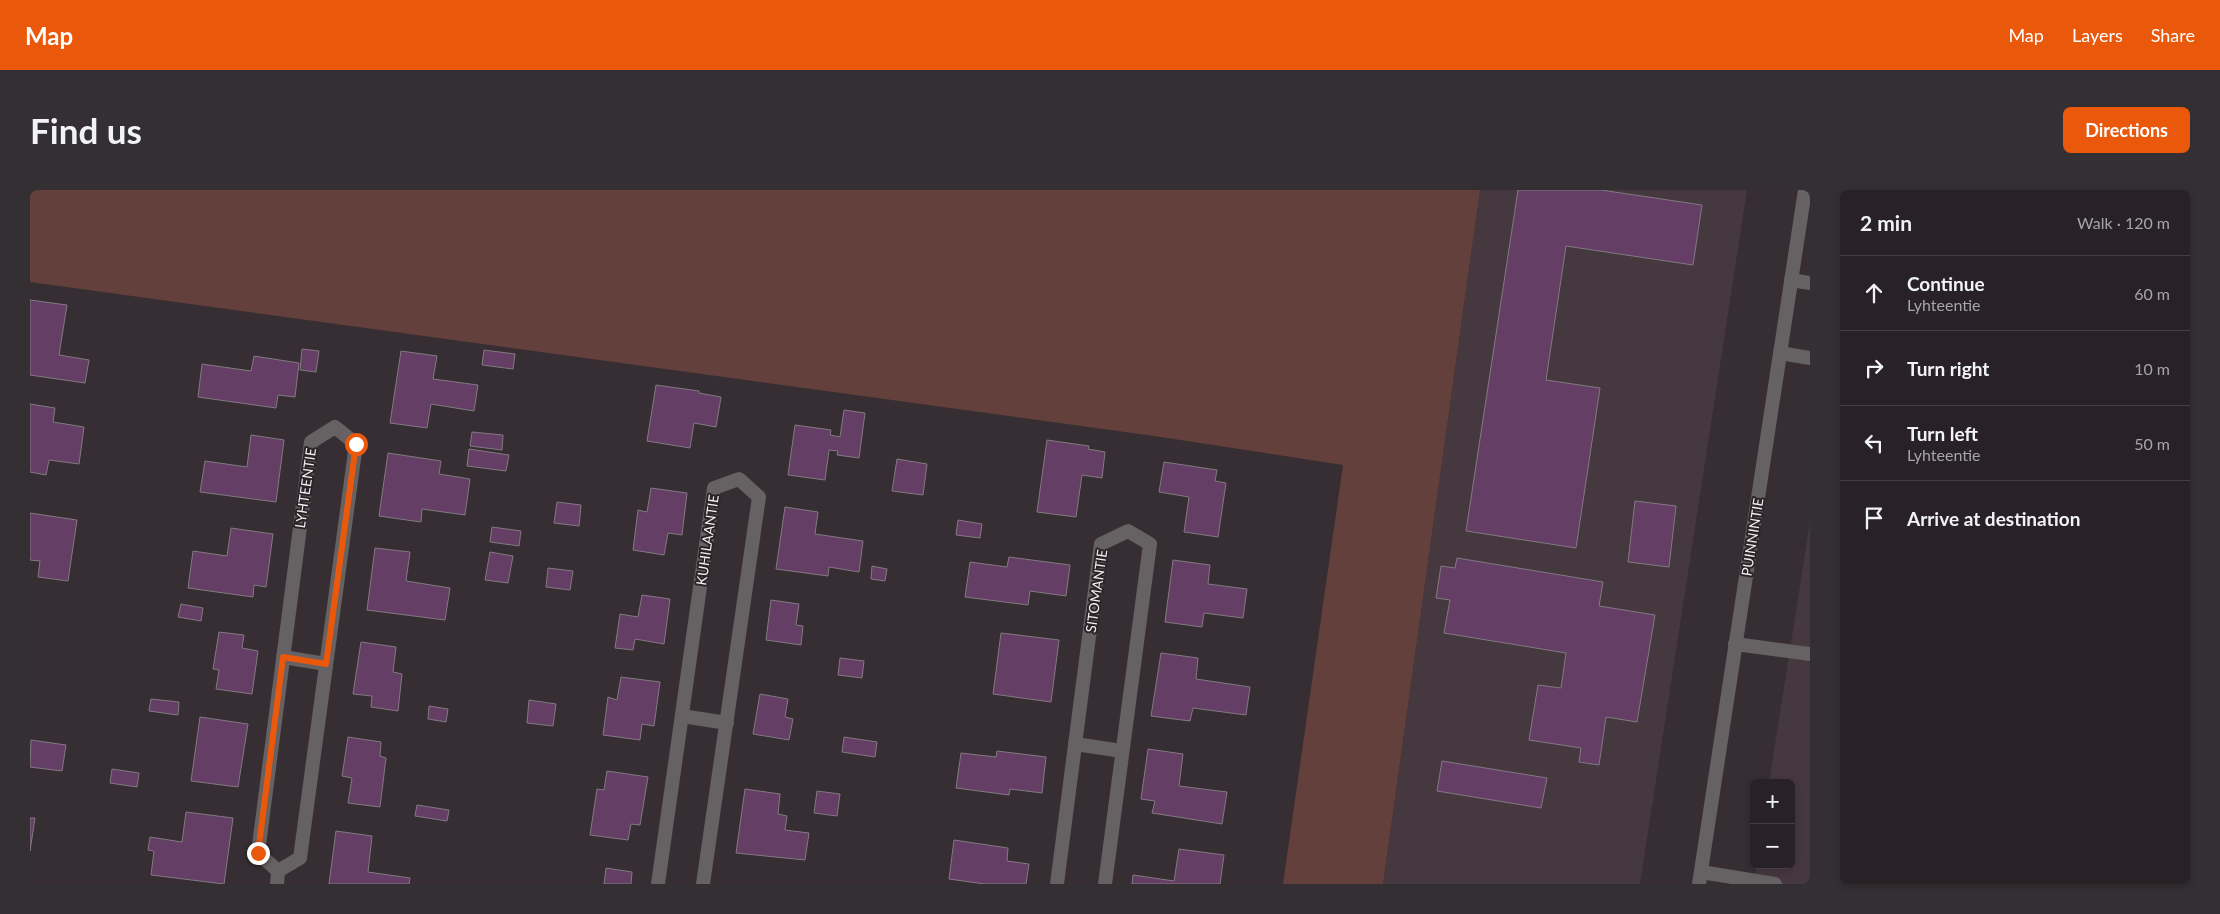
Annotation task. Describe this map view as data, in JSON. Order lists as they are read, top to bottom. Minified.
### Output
{"streets":{"street":["LYHTEENTIE","PUINNINTIE","KUHILAANTIE","SITOMANTIE"]},"page":{"header":"Map","nav":["Map","Layers","Share"],"buttons":"Directions","title":"Find us","heading":["2 min","Walk · 120 m"],"list":[["Continue","Lyhteentie","60 m"],["Turn right","10 m"],["Turn left","Lyhteentie","50 m"],"Arrive at destination"],"map_buttons":["+","−"]}}
